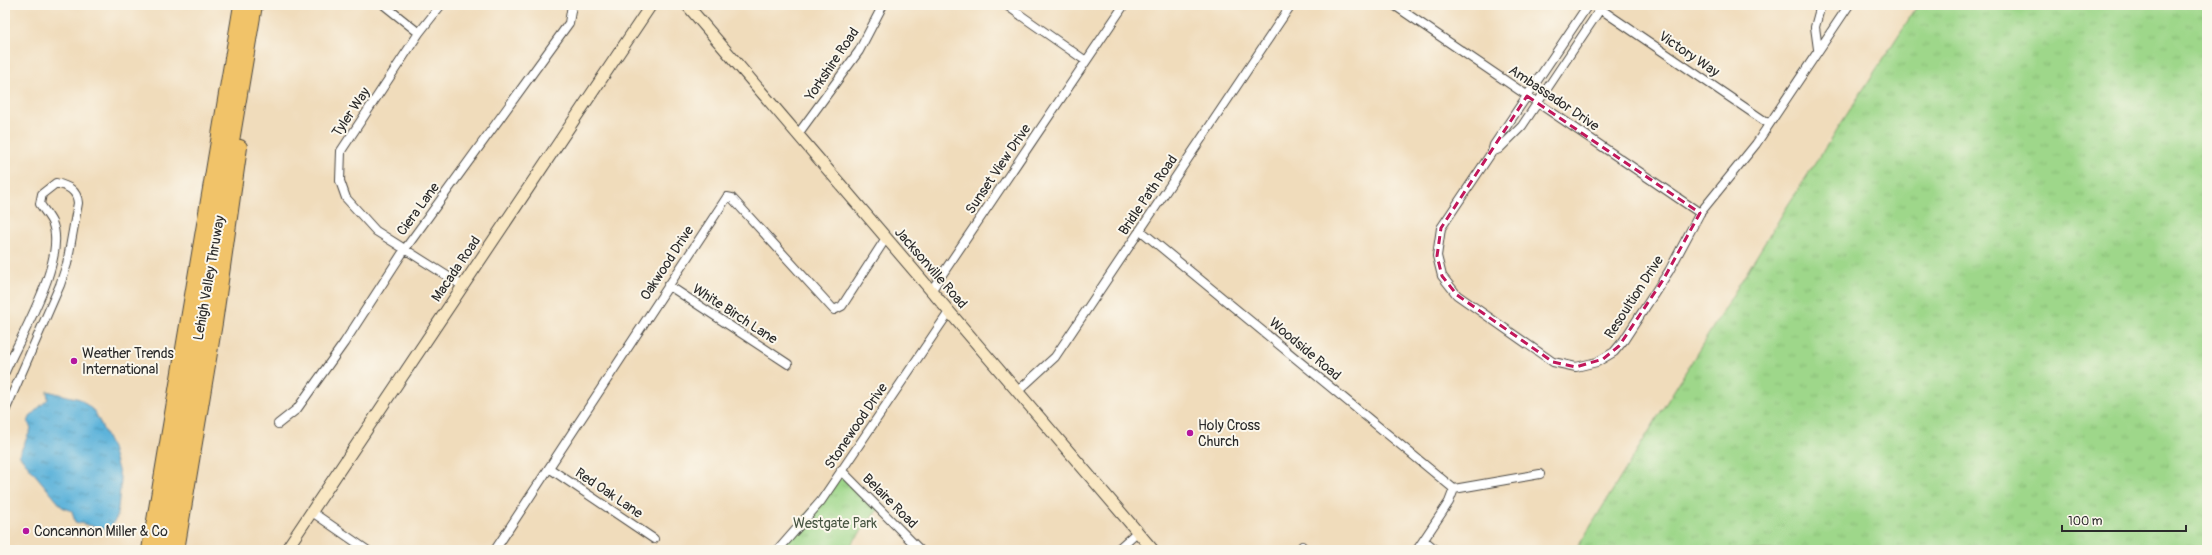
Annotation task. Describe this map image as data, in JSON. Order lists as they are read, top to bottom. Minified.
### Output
{"streets":{"highway":["Lehigh Valley Thruway"],"street":["Victory Way","Yorkshire Road","Ambassador Drive","Tyler Way","Sunset View Drive","Bridle Path Road","Ciera Lane","Oakwood Drive","Jacksonville Road","Macada Road","Resoultion Drive","White Birch Lane","Woodside Road","Stonewood Drive","Red Oak Lane","Belaire Road"]},"crossings":[["Victory Way","Resoultion Drive"],["Yorkshire Road","Jacksonville Road"],["Ambassador Drive","Resoultion Drive"],["Tyler Way","Ciera Lane"],["Tyler Way","Macada Road"],["Sunset View Drive","Jacksonville Road"],["Bridle Path Road","Jacksonville Road"],["Bridle Path Road","Woodside Road"],["Oakwood Drive","Jacksonville Road"],["Oakwood Drive","White Birch Lane"],["Oakwood Drive","Red Oak Lane"],["Jacksonville Road","Stonewood Drive"],["Stonewood Drive","Belaire Road"]],"parks":["Westgate Park"],"places":["Weather Trends International","Holy Cross Church","Concannon Miller & Co"],"scale_bar":"100 m"}
